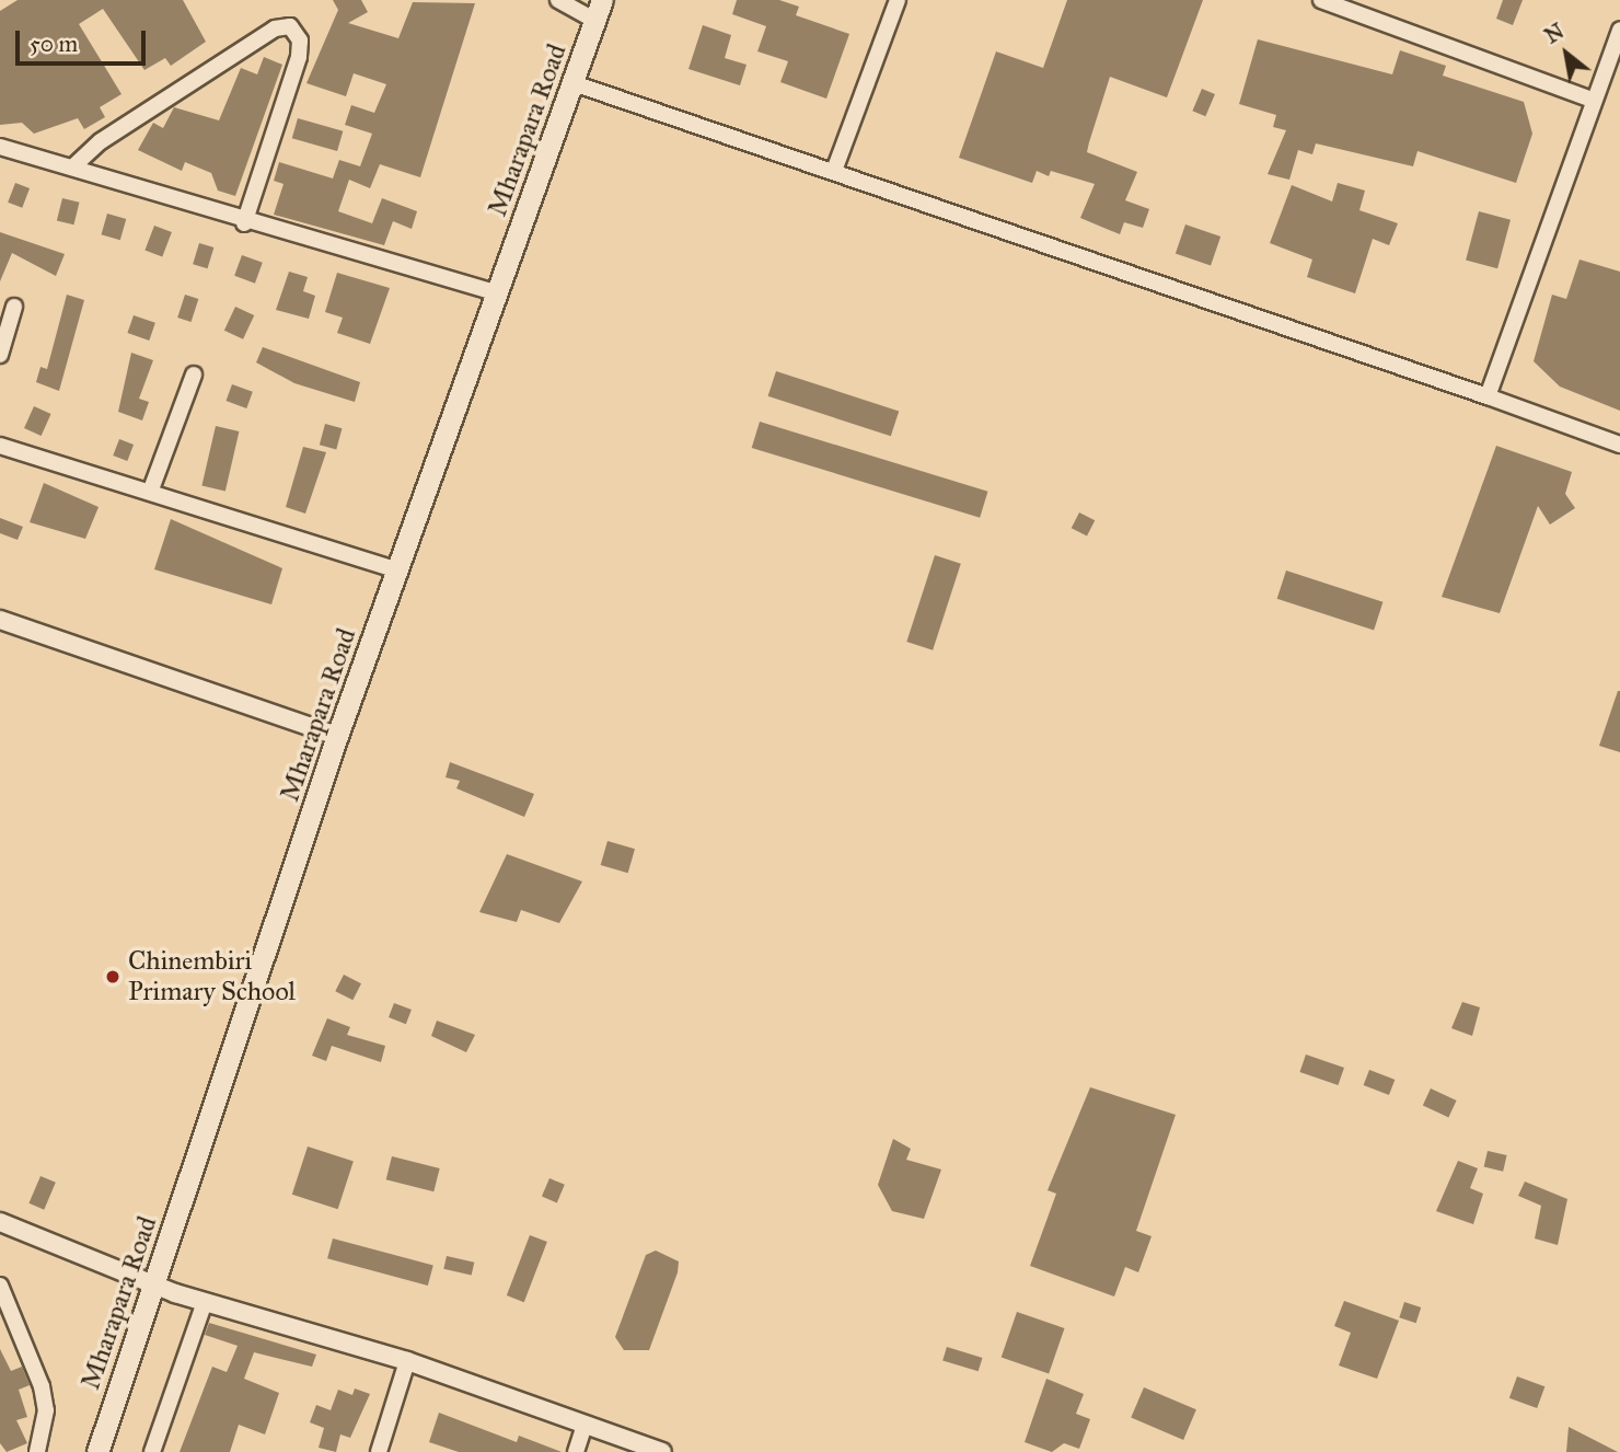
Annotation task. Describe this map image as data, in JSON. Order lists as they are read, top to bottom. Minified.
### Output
{"streets":{"main road":["Mharapara Road"]},"places":["Chinembiri Primary School"],"scale_bar":"50 m","north":"top left"}
